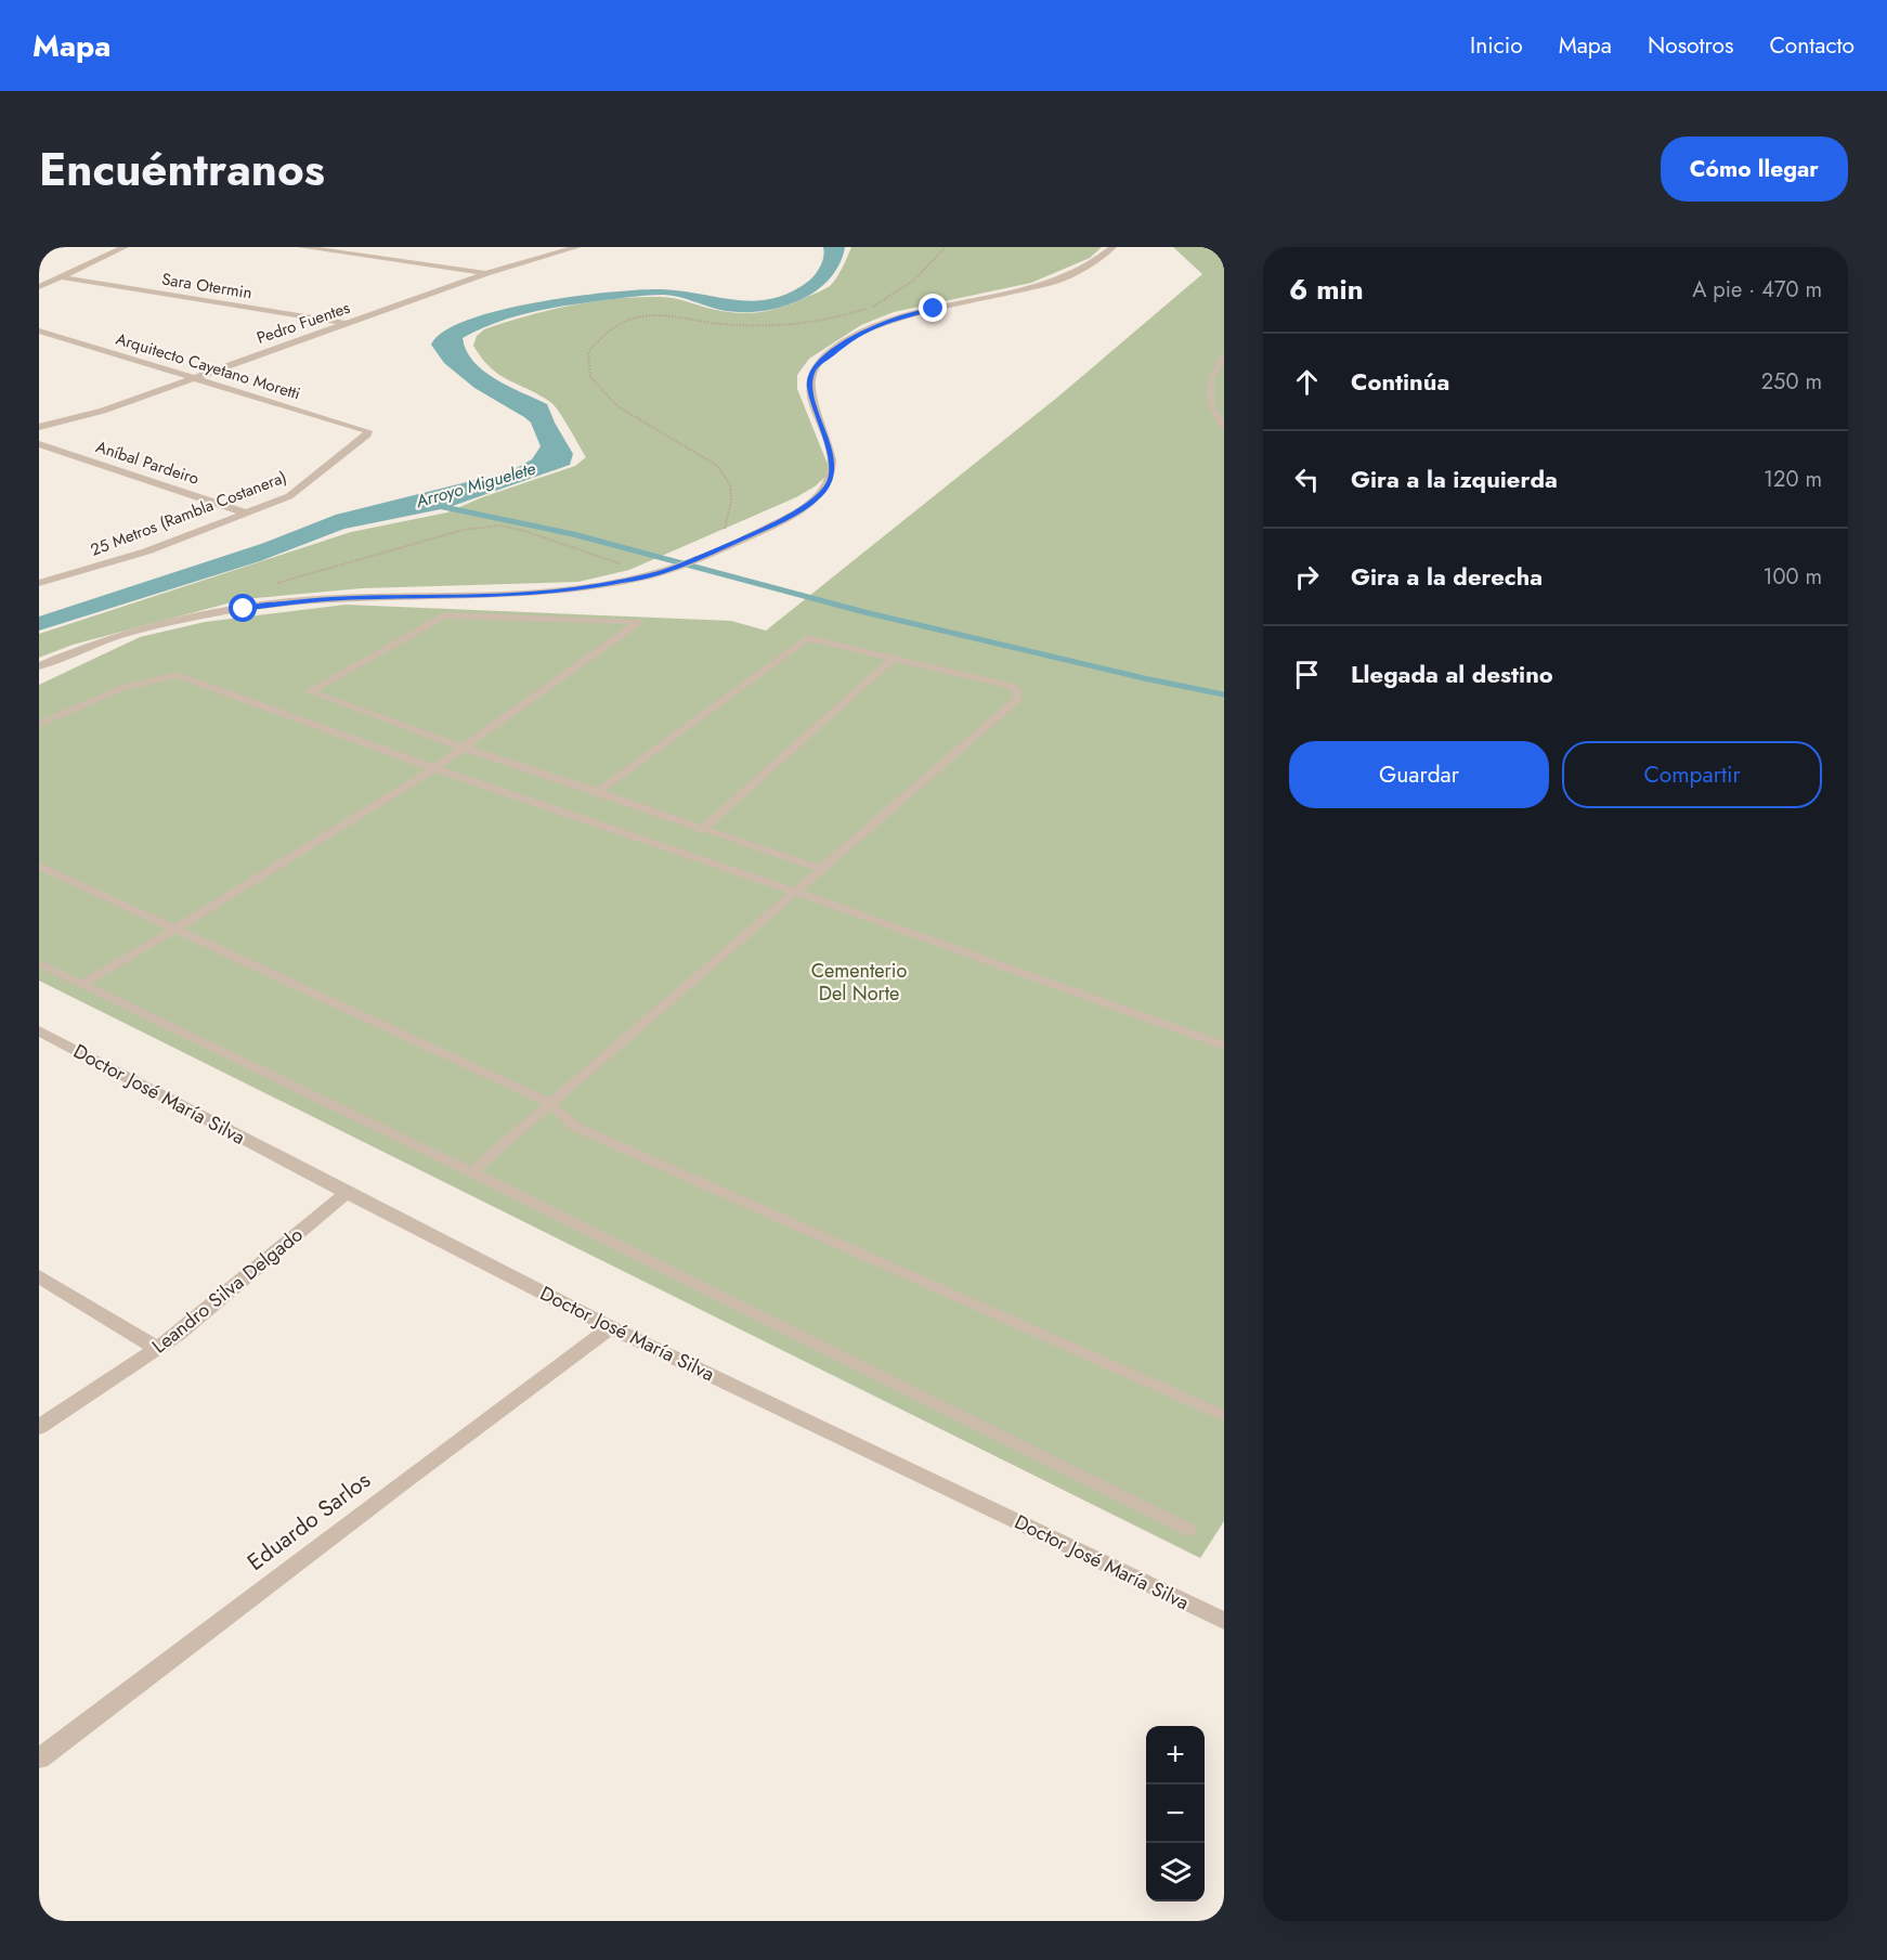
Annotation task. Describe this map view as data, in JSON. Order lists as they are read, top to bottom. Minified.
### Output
{"streets":{"street":["Sara Otermin","Pedro Fuentes","Arquitecto Cayetano Moretti","Aníbal Pardeiro","25 Metros (Rambla Costanera)","Doctor José María Silva","Leandro Silva Delgado","Eduardo Sarlos"]},"crossings":[["Sara Otermin","Pedro Fuentes"],["Pedro Fuentes","Arquitecto Cayetano Moretti"],["Arquitecto Cayetano Moretti","25 Metros (Rambla Costanera)"],["Aníbal Pardeiro","25 Metros (Rambla Costanera)"],["Doctor José María Silva","Leandro Silva Delgado"],["Doctor José María Silva","Eduardo Sarlos"]],"water":["Arroyo Miguelete"],"parks":["Cementerio Del Norte"],"page":{"header":"Mapa","nav":["Inicio","Mapa","Nosotros","Contacto"],"title":"Encuéntranos","buttons":["Cómo llegar",["Guardar","Compartir"]],"heading":["6 min","A pie · 470 m"],"list":[["Continúa","250 m"],["Gira a la izquierda","120 m"],["Gira a la derecha","100 m"],"Llegada al destino"],"map_buttons":["+","−"]}}
